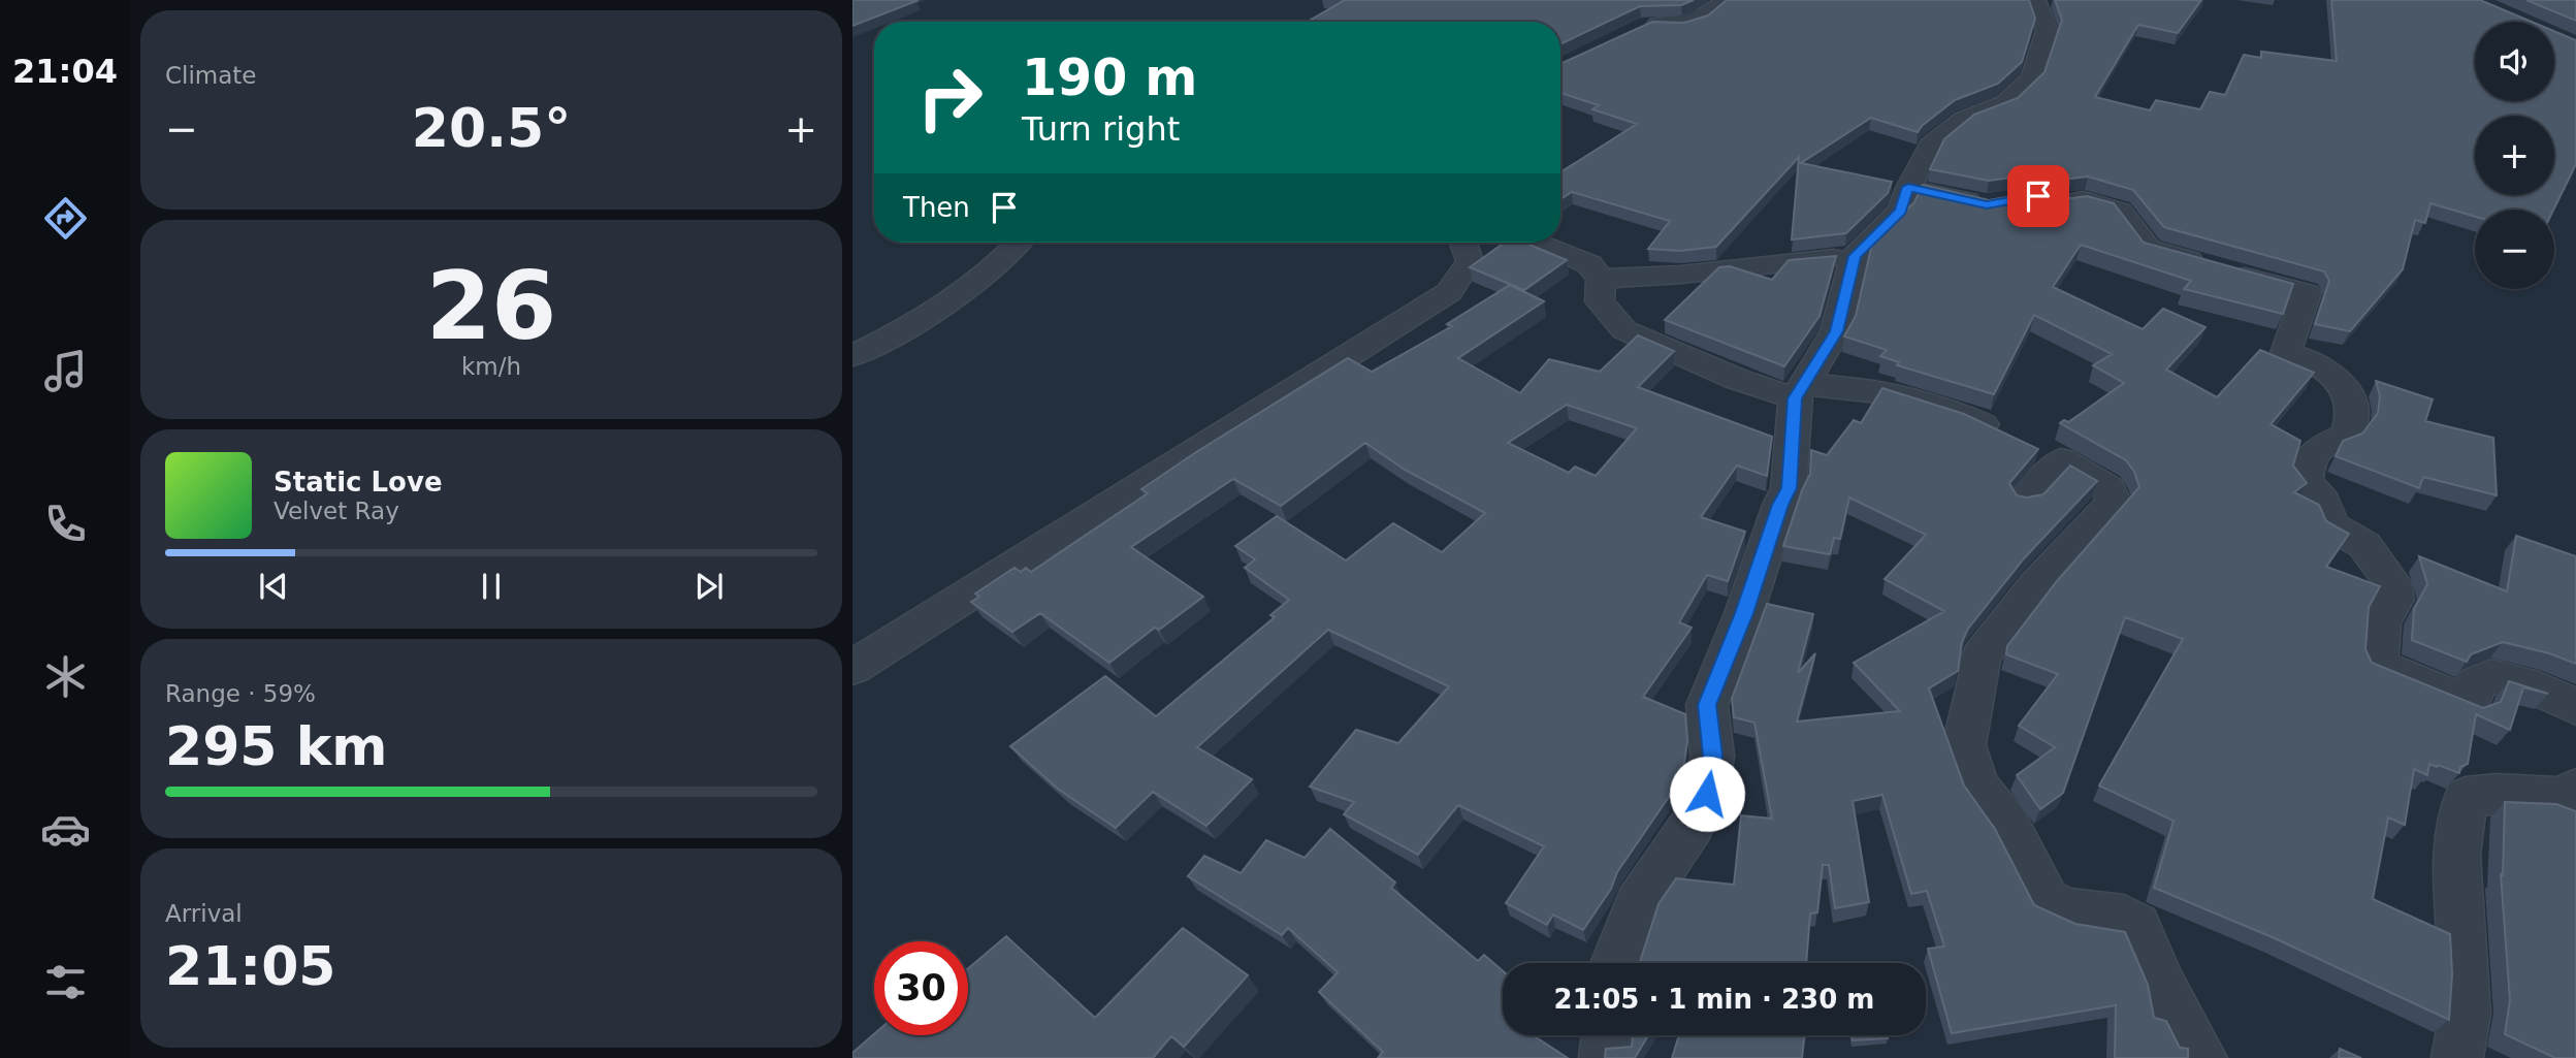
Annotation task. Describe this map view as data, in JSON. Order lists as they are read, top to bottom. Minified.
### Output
{"page":{"tabs":"21:04","tile":["Climate",["26","km/h"],["Range · 59%","295 km"],["Arrival","21:05"]],"map_buttons":["+","−"],"turn":["190 m","Turn right"],"heat":["−","20.5°","+"],"then":"Then","song":["Static Love","Velvet Ray"],"limit":"30","trip":"21:05 · 1 min · 230 m"}}
